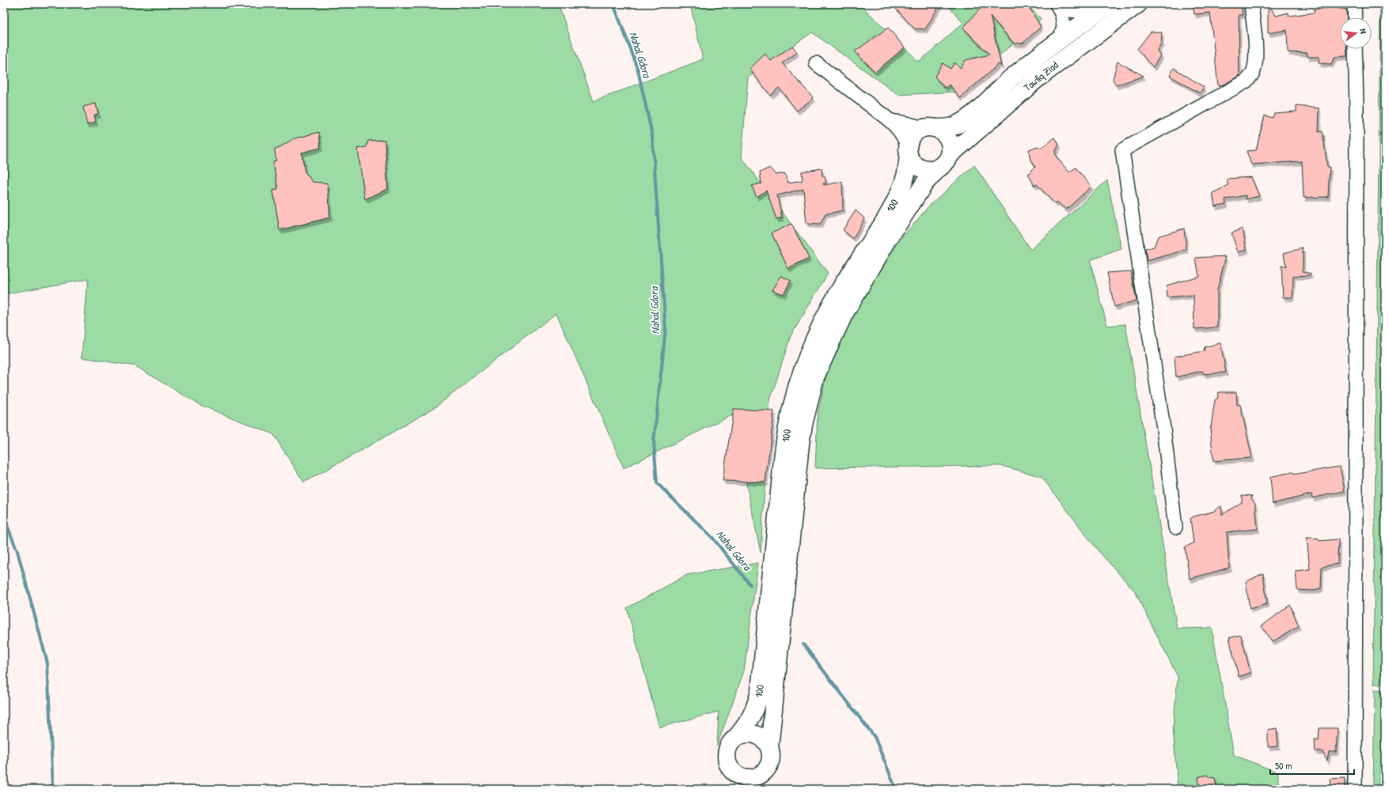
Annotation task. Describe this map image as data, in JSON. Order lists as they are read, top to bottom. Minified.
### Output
{"streets":{"main road":["Tawfiq Ziad","100"]},"crossings":[["Tawfiq Ziad","100"]],"water":["Nahal Gdora"],"scale_bar":"50 m","north":"right"}
